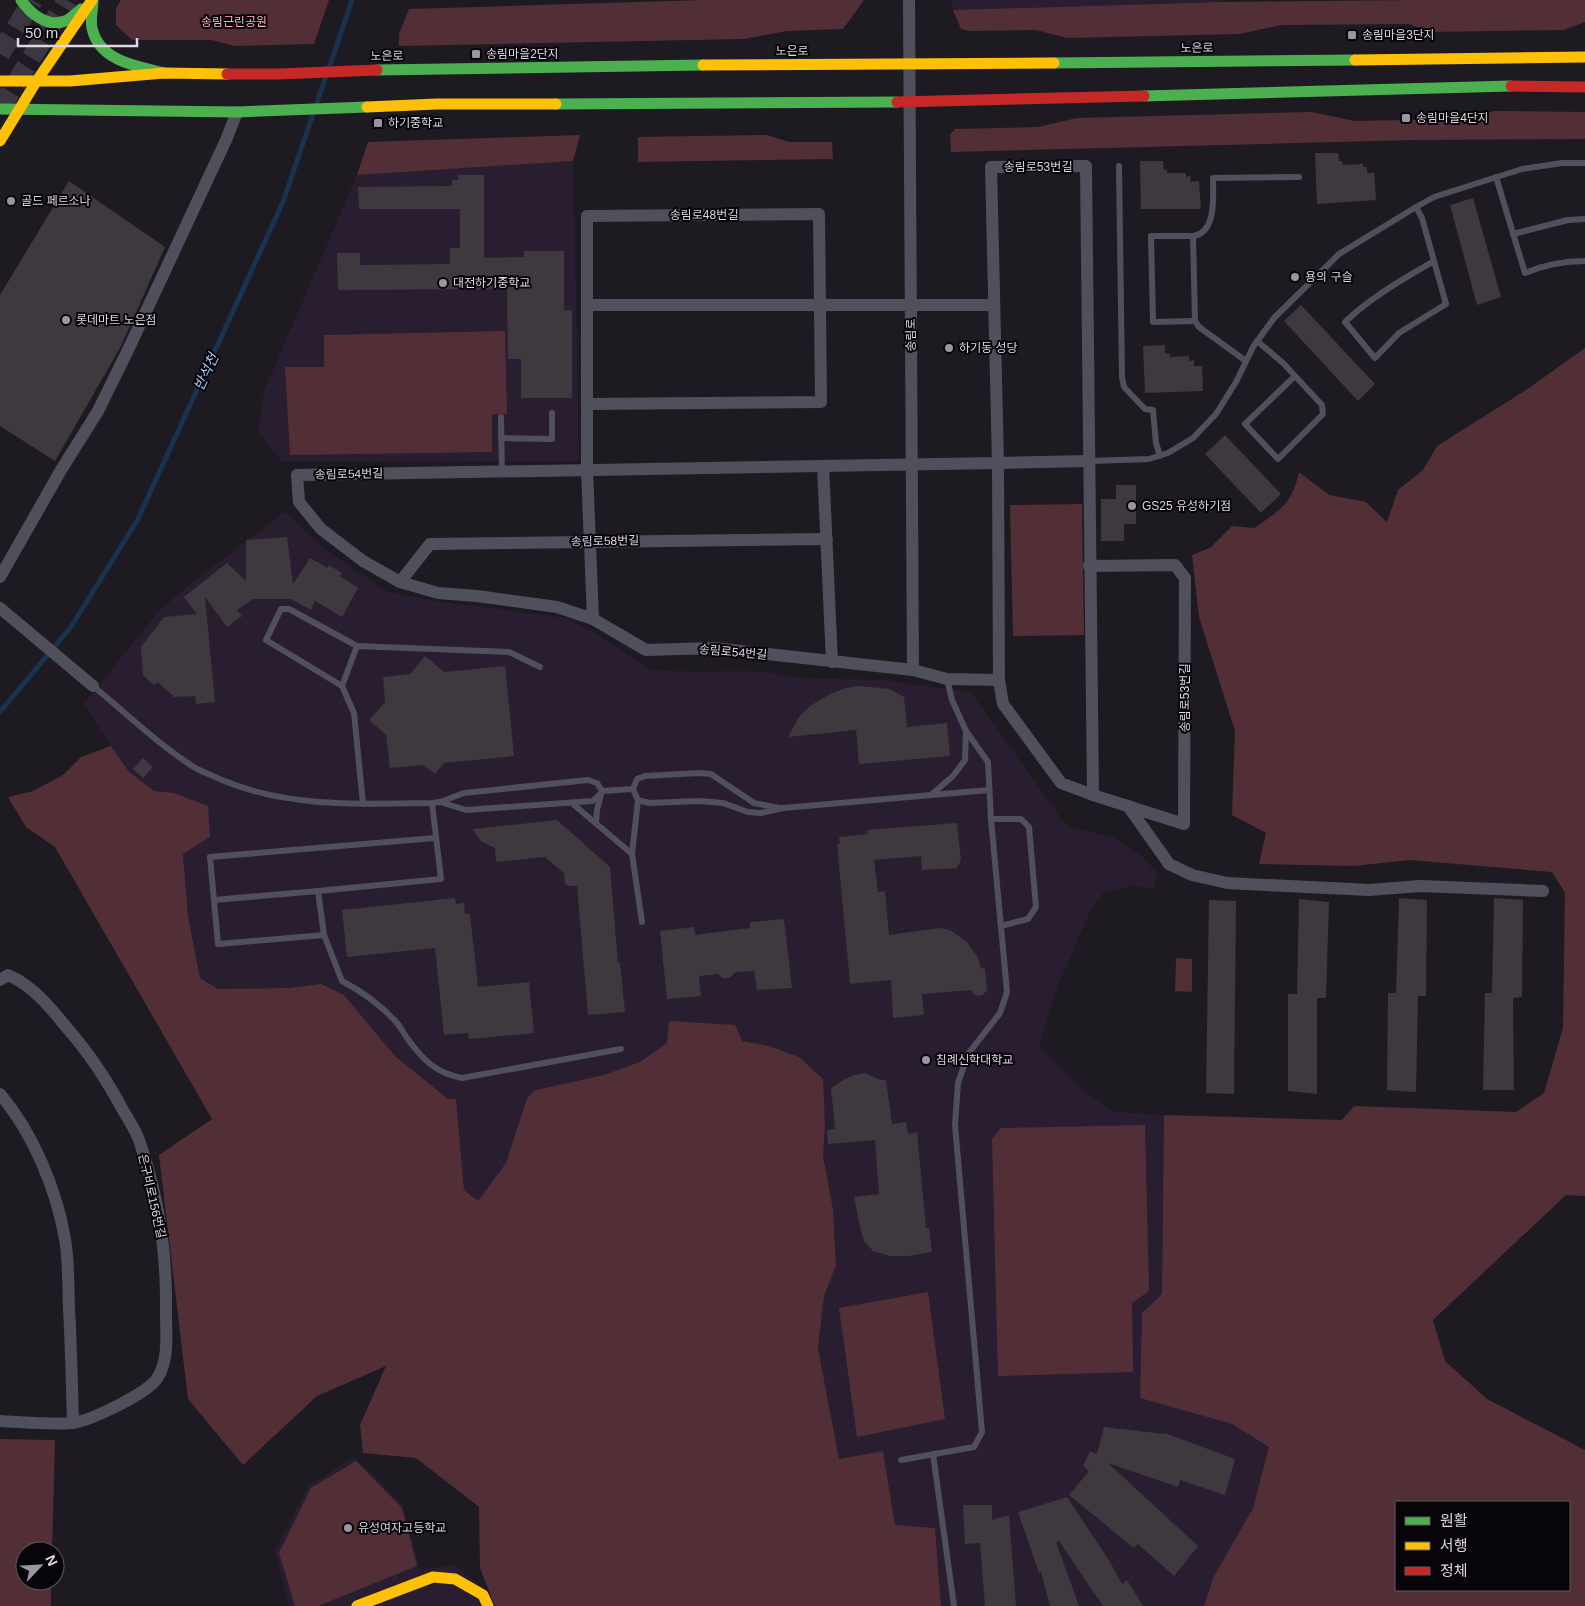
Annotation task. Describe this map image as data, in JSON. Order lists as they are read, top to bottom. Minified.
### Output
{"streets":{"street":["노은로","송림로53번길","송림로48번길","송림로","송림로54번길","송림로58번길","은구비로156번길"]},"crossings":[["노은로","송림로"],["송림로48번길","송림로54번길"],["송림로48번길","송림로58번길"],["송림로","송림로54번길"],["송림로54번길","송림로58번길"]],"water":["반석천"],"parks":["송림근린공원"],"places":{"transit":["송림마을3단지","송림마을2단지","송림마을4단지","하기중학교"],"other":["골드 페르소나","용의 구슬","대전하기중학교","롯데마트 노은점","하기동 성당","GS25 유성하기점","침례신학대학교","유성여자고등학교"]},"legend":["원활","서행","정체"],"scale_bar":"50 m","north":"top right"}
